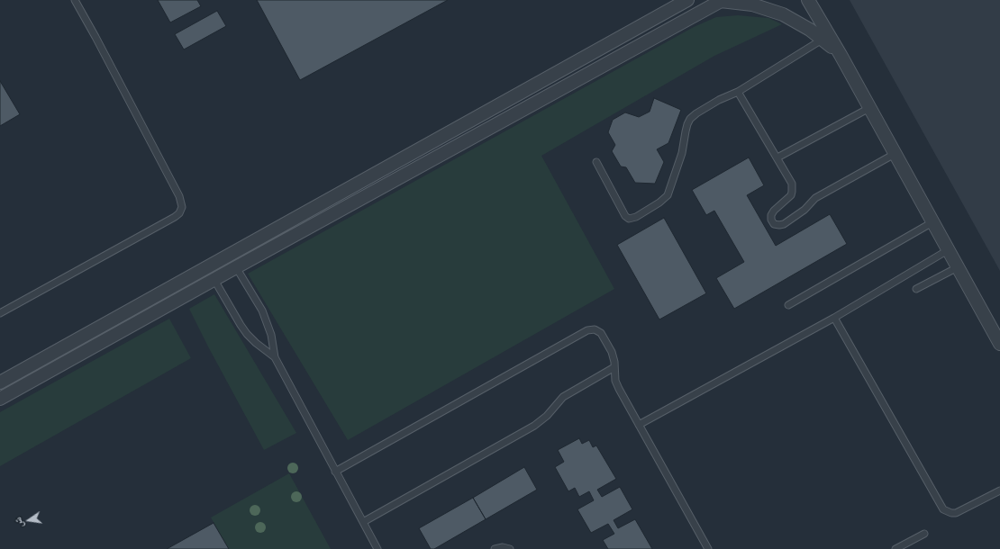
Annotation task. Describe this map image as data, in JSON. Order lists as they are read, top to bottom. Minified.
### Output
{"north":"left"}
